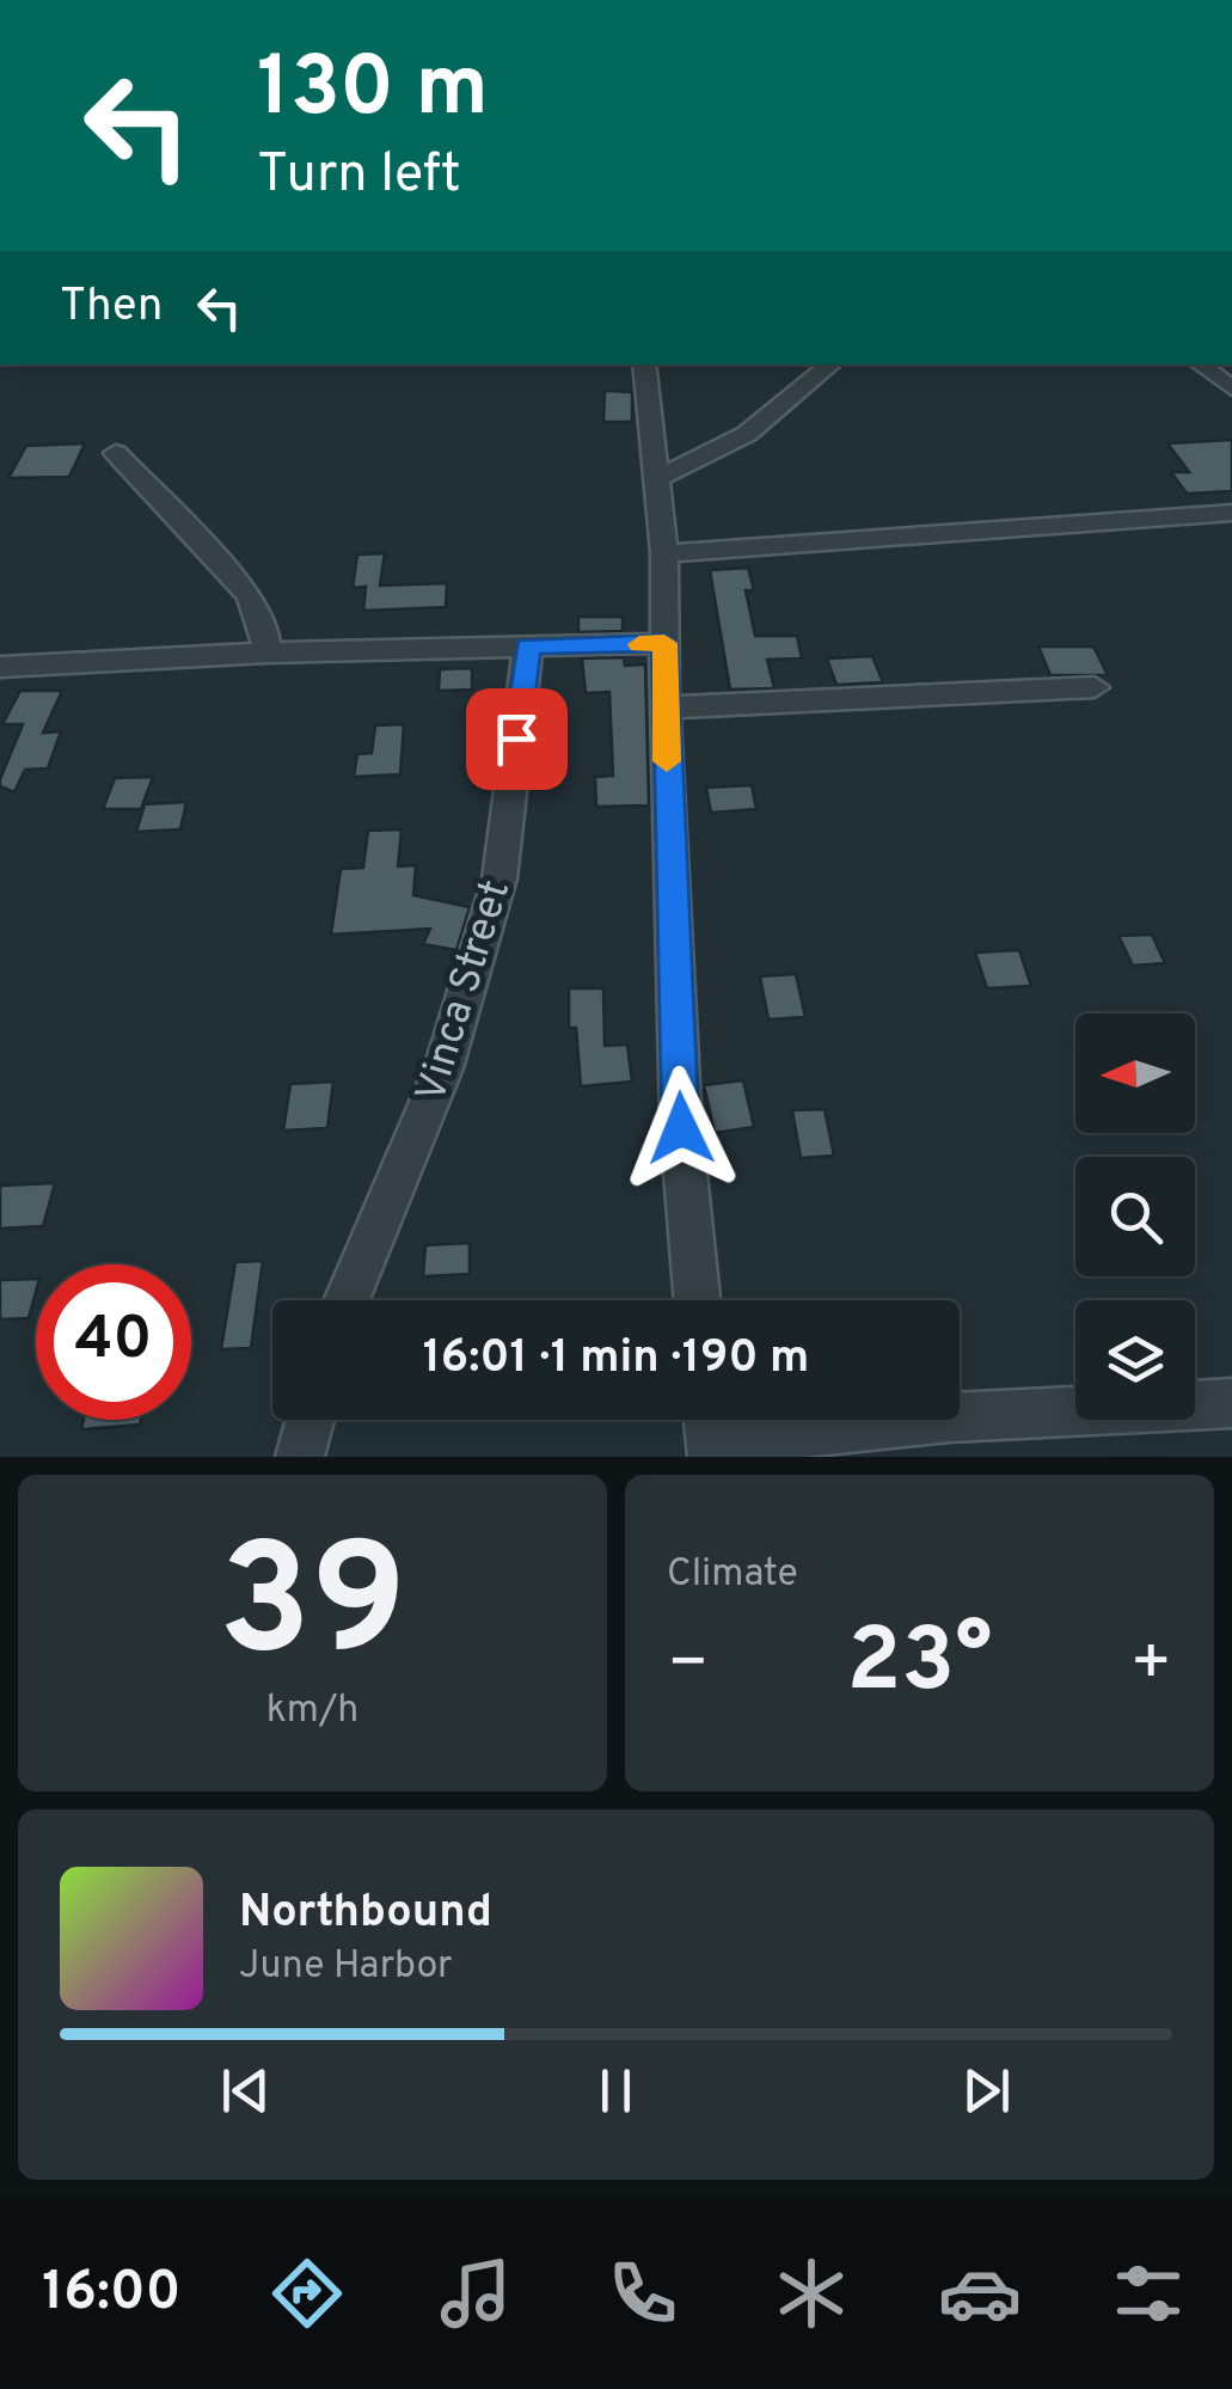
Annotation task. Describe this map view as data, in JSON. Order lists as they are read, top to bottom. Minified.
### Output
{"streets":{"street":["Vinca Street"]},"north":"left","page":{"turn":["130 m","Turn left"],"then":"Then","limit":"40","trip":"16:01 · 1 min · 190 m","tile":[["39","km/h"],"Climate"],"heat":["−","23°","+"],"song":["Northbound","June Harbor"],"tabs":"16:00"}}
